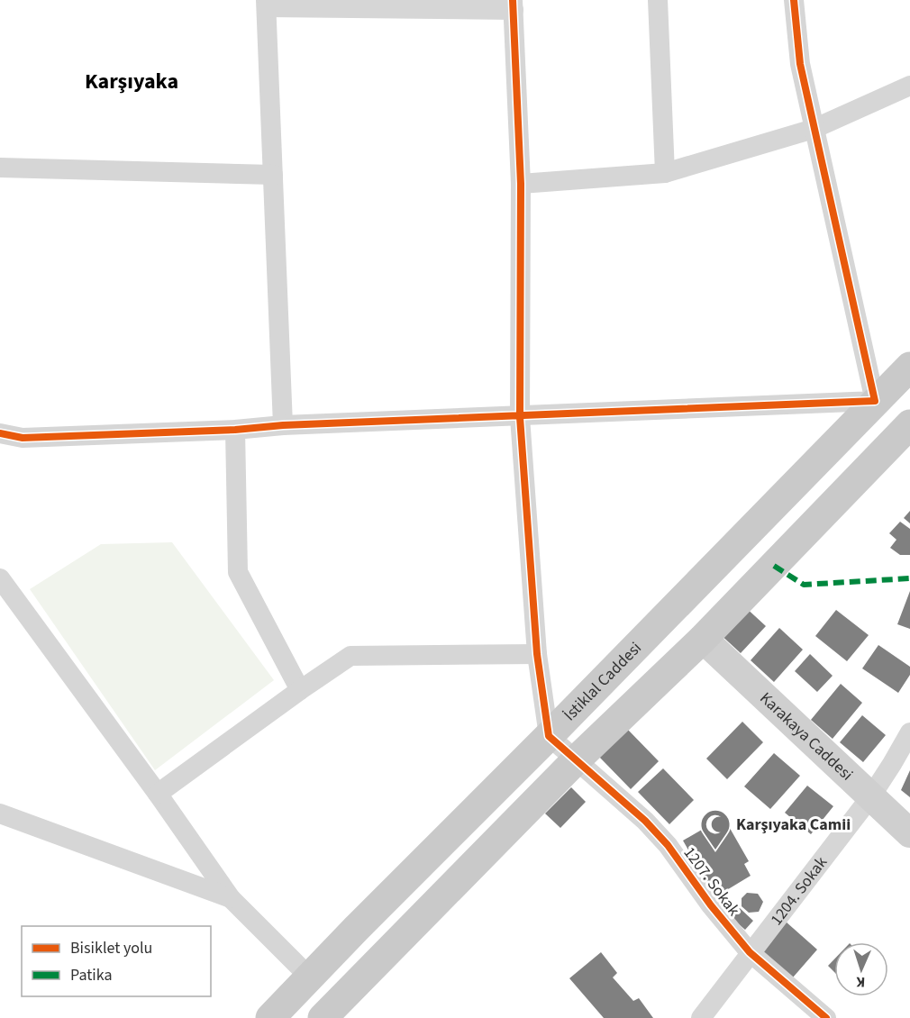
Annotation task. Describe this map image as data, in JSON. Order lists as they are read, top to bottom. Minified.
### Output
{"streets":{"main road":["İstiklal Caddesi"],"street":["Karakaya Caddesi","1207. Sokak","1204. Sokak"]},"crossings":[["İstiklal Caddesi","1207. Sokak"],["Karakaya Caddesi","1204. Sokak"],["1207. Sokak","1204. Sokak"]],"districts":["Karşıyaka"],"places":{"mosque":["Karşıyaka Camii"]},"legend":["Bisiklet yolu","Patika"],"north":"bottom"}
